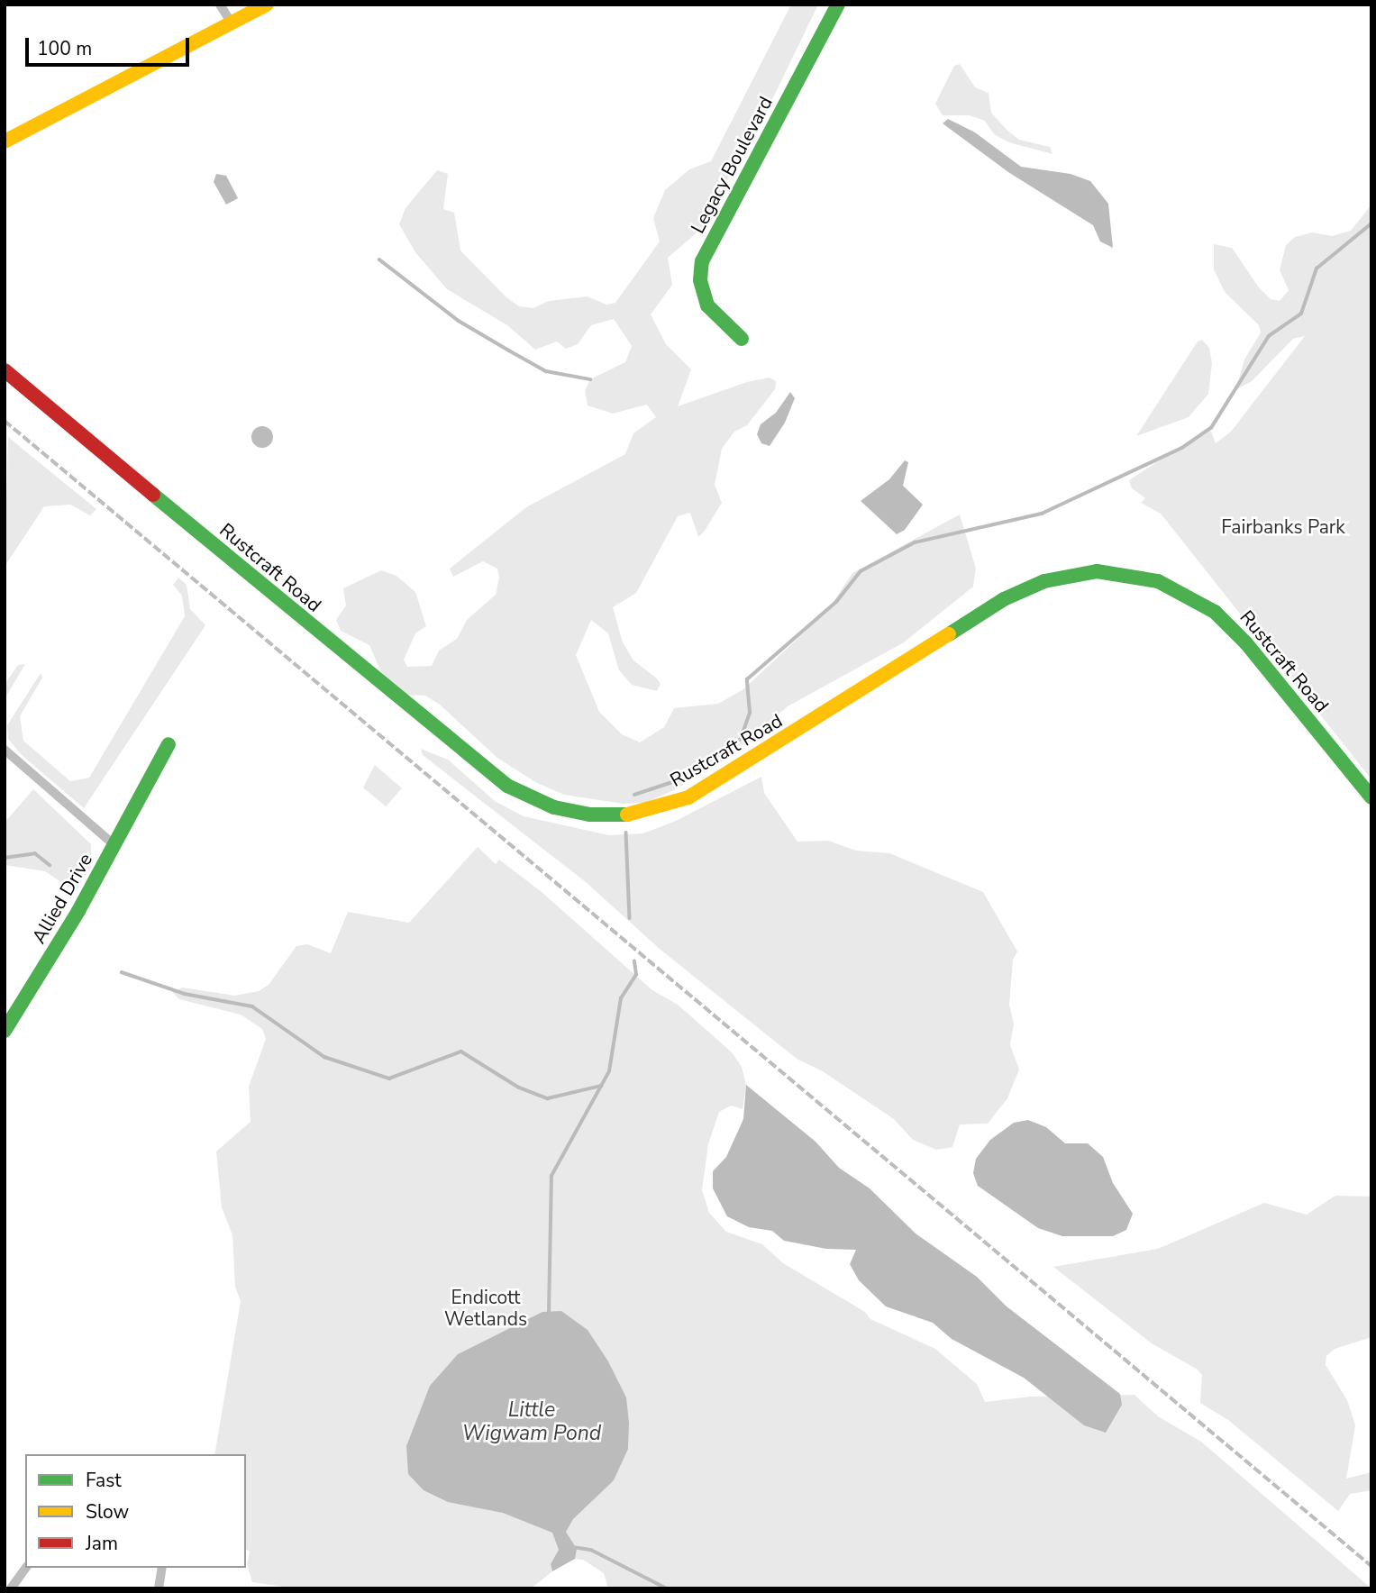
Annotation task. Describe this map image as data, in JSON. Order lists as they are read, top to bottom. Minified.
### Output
{"streets":{"main road":["Legacy Boulevard","Rustcraft Road","Allied Drive"]},"water":["Little Wigwam Pond"],"parks":["Fairbanks Park","Endicott Wetlands"],"legend":["Fast","Slow","Jam"],"scale_bar":"100 m"}
